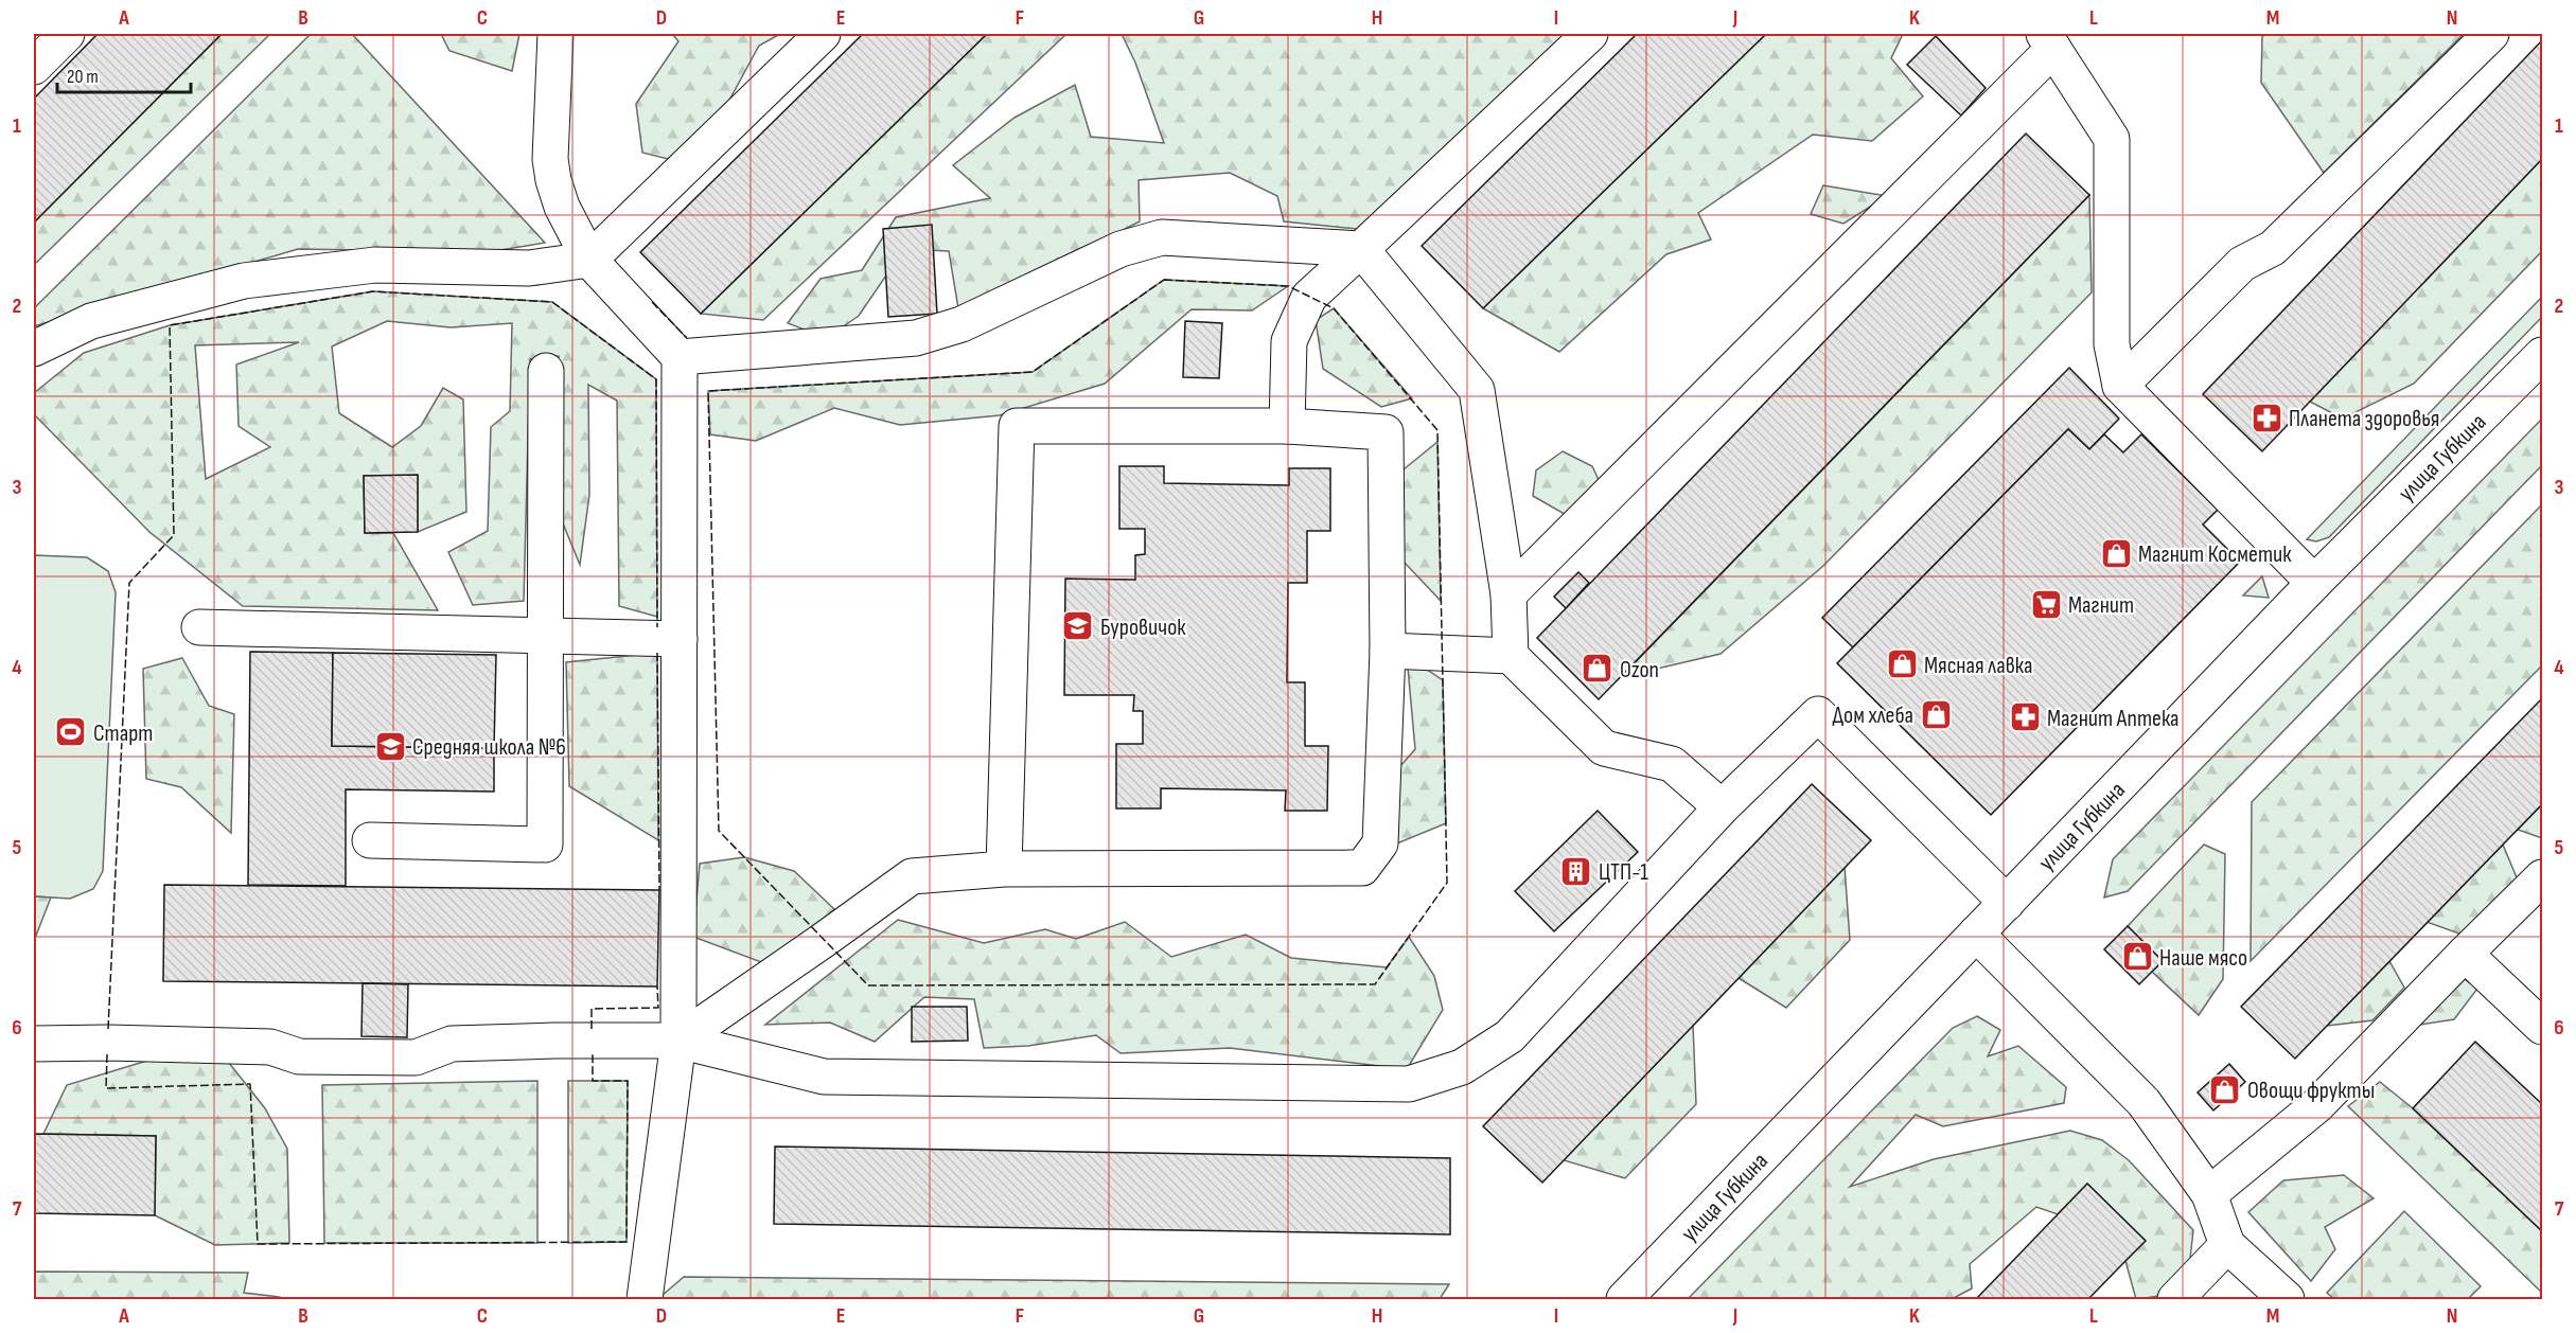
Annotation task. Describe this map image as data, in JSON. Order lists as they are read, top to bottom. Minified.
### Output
{"streets":{"main road":["улица Губкина"]},"places":{"pharmacy":["Планета здоровья","Магнит Аптека"],"shop":["Магнит Косметик","Мясная лавка","Ozon","Дом хлеба","Наше мясо","Овощи фрукты"],"supermarket":["Магнит"],"school or university":["Буровичок","Средняя школа №6"],"sports":["Старт"],"building":["ЦТП-1"]},"scale_bar":"20 m","grid":{"columns":["A","B","C","D","E","F","G","H","I","J","K","L","M","N"],"rows":["1","2","3","4","5","6","7"]}}
